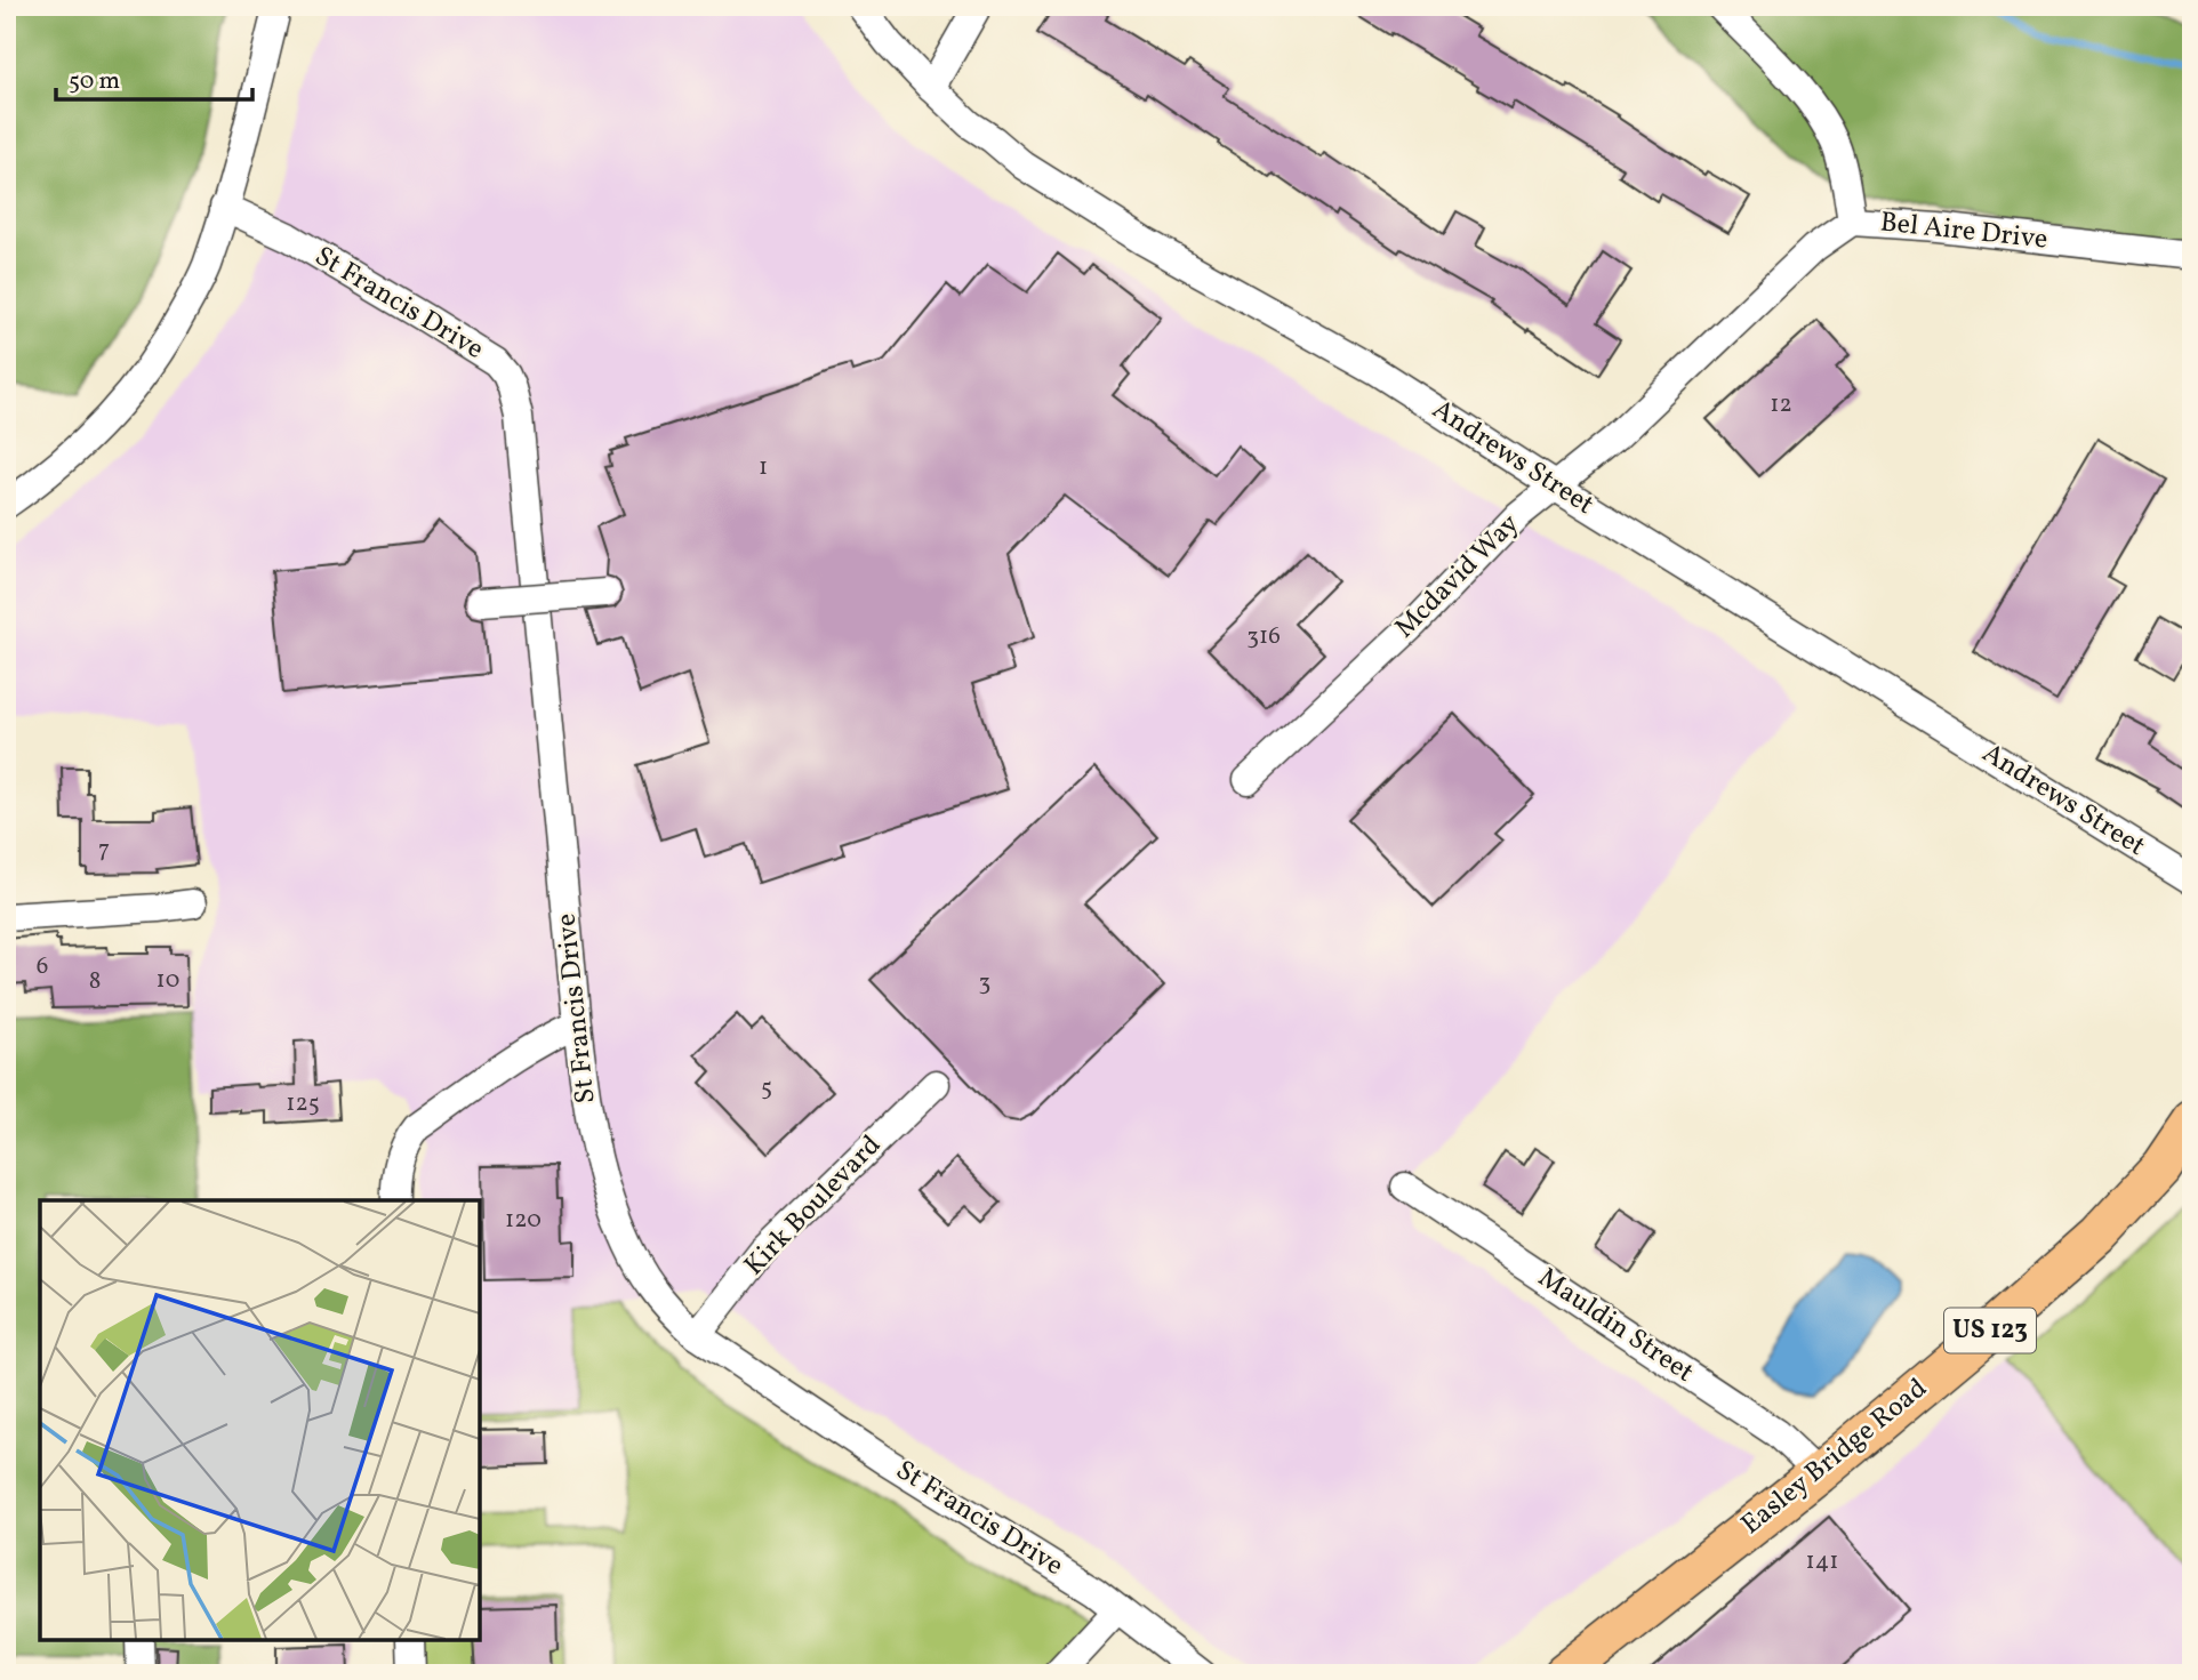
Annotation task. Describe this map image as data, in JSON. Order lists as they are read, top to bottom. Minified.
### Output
{"streets":{"highway":["US 123","Easley Bridge Road"],"street":["Bel Aire Drive","St Francis Drive","Andrews Street","Mcdavid Way","Kirk Boulevard","Mauldin Street"]},"crossings":[["Bel Aire Drive","Mcdavid Way"],["St Francis Drive","Kirk Boulevard"],["Andrews Street","Mcdavid Way"],["Mauldin Street","Easley Bridge Road"]],"house_numbers":["12","1","316","7","6","10","8","3","5","125","120","141"],"scale_bar":"50 m"}
